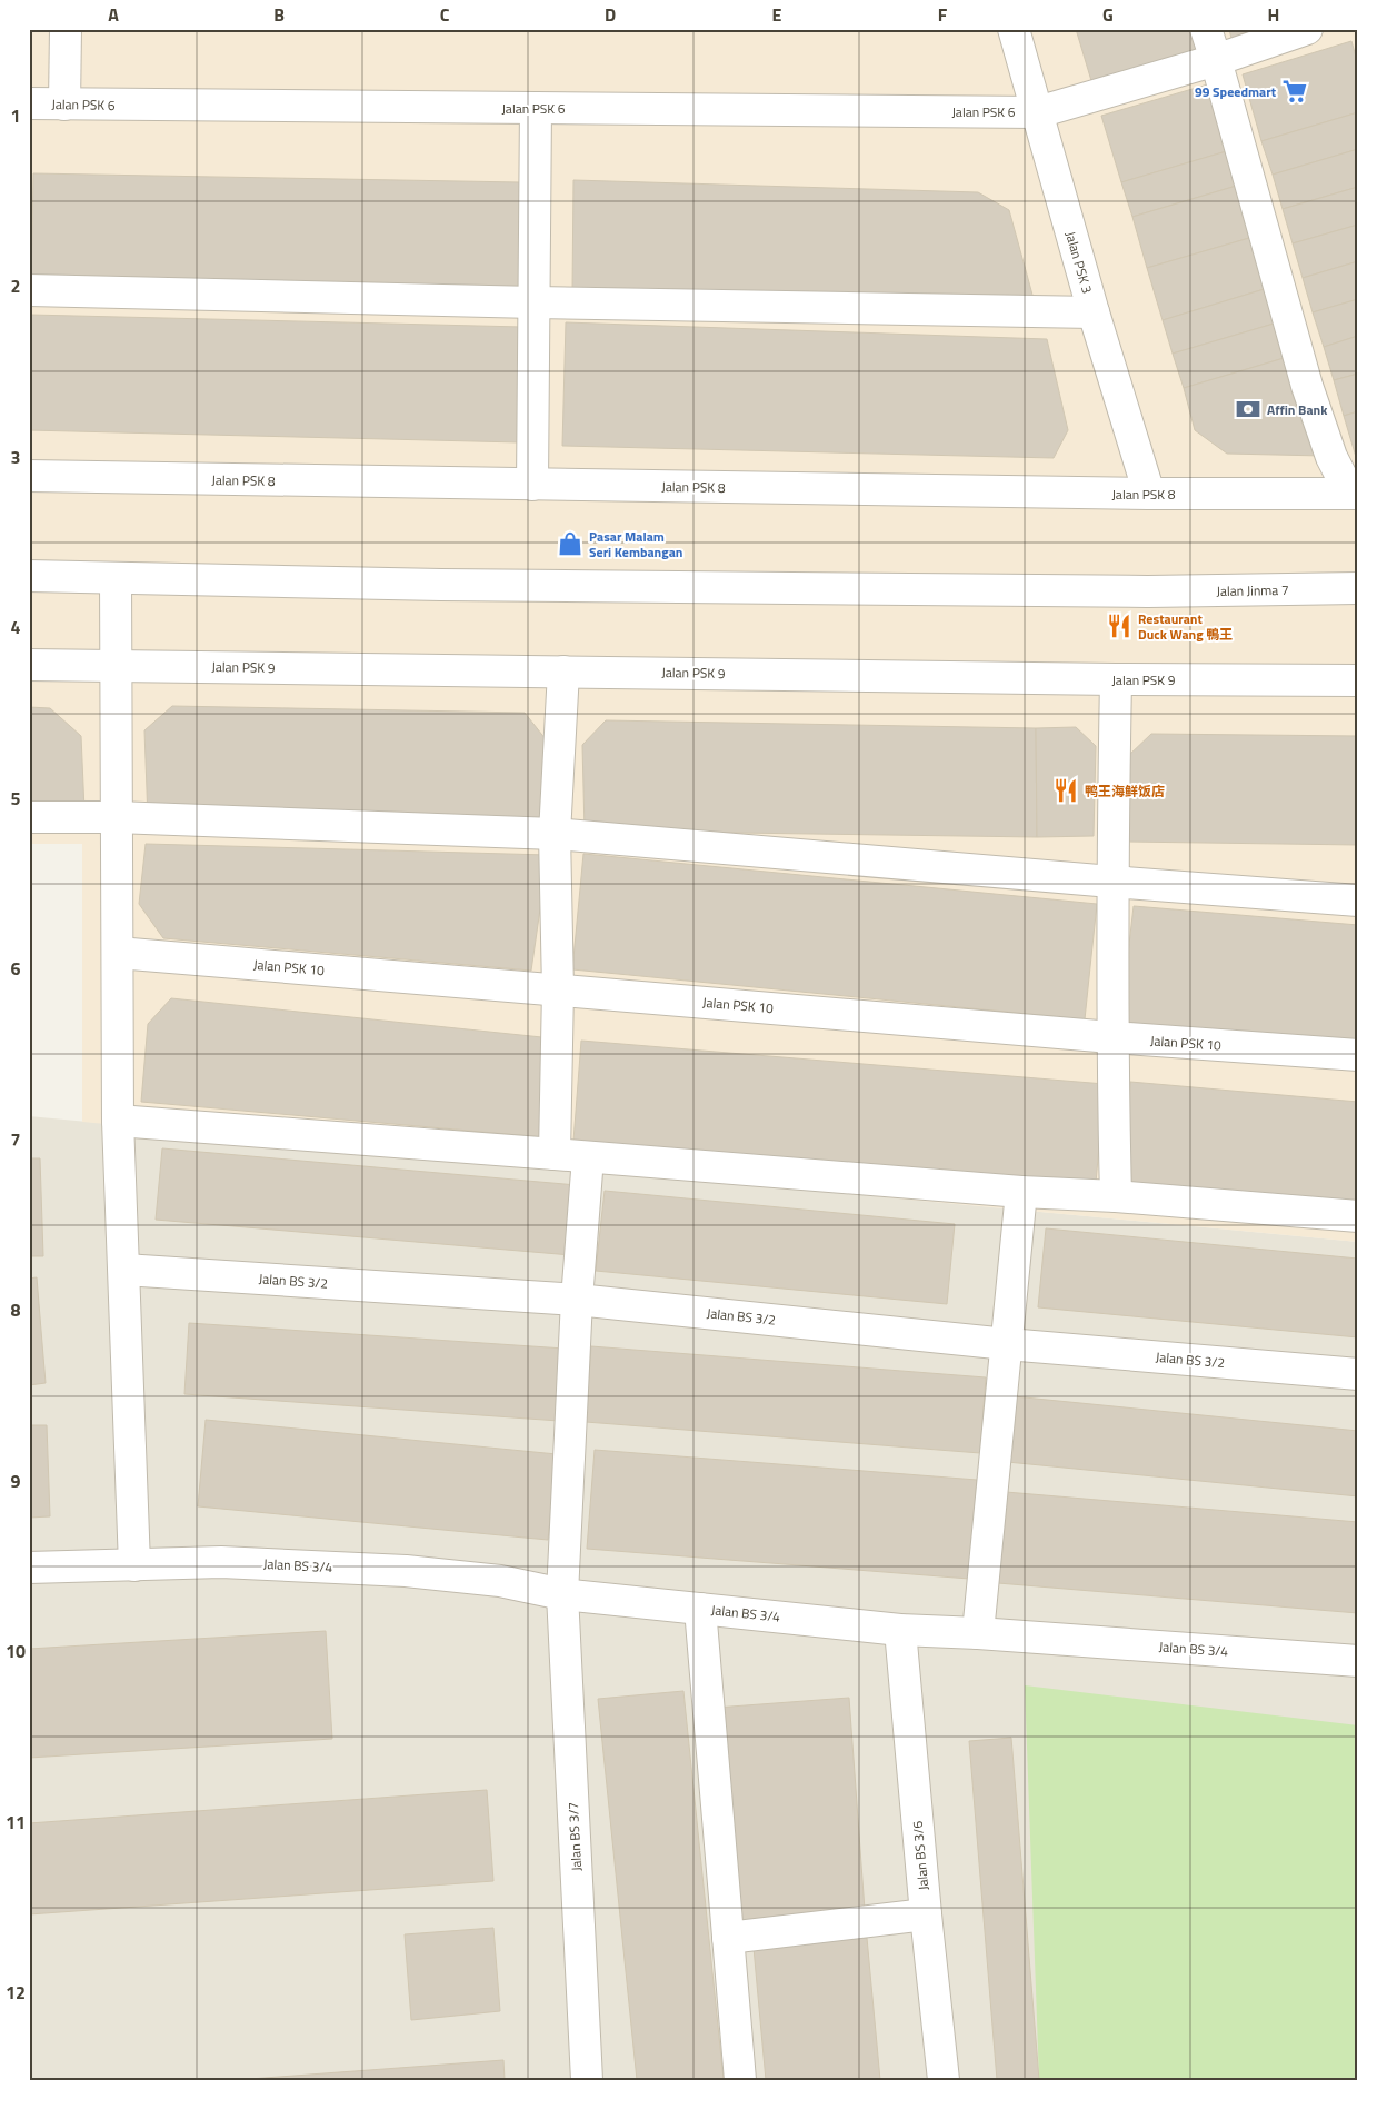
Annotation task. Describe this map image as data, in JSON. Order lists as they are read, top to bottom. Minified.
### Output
{"streets":{"street":["Jalan PSK 6","Jalan PSK 3","Jalan PSK 8","Jalan Jinma 7","Jalan PSK 9","Jalan PSK 10","Jalan BS 3/2","Jalan BS 3/4","Jalan BS 3/7","Jalan BS 3/6"]},"crossings":[["Jalan PSK 6","Jalan PSK 3"],["Jalan PSK 3","Jalan PSK 8"],["Jalan BS 3/2","Jalan BS 3/7"],["Jalan BS 3/4","Jalan BS 3/7"],["Jalan BS 3/4","Jalan BS 3/6"]],"places":{"supermarket":["99 Speedmart"],"bank":["Affin Bank"],"shop":["Pasar Malam Seri Kembangan"],"restaurant":["Restaurant Duck Wang 鴨王","鸭王海鲜饭店"]},"grid":{"columns":["A","B","C","D","E","F","G","H"],"rows":["1","2","3","4","5","6","7","8","9","10","11","12"]}}
